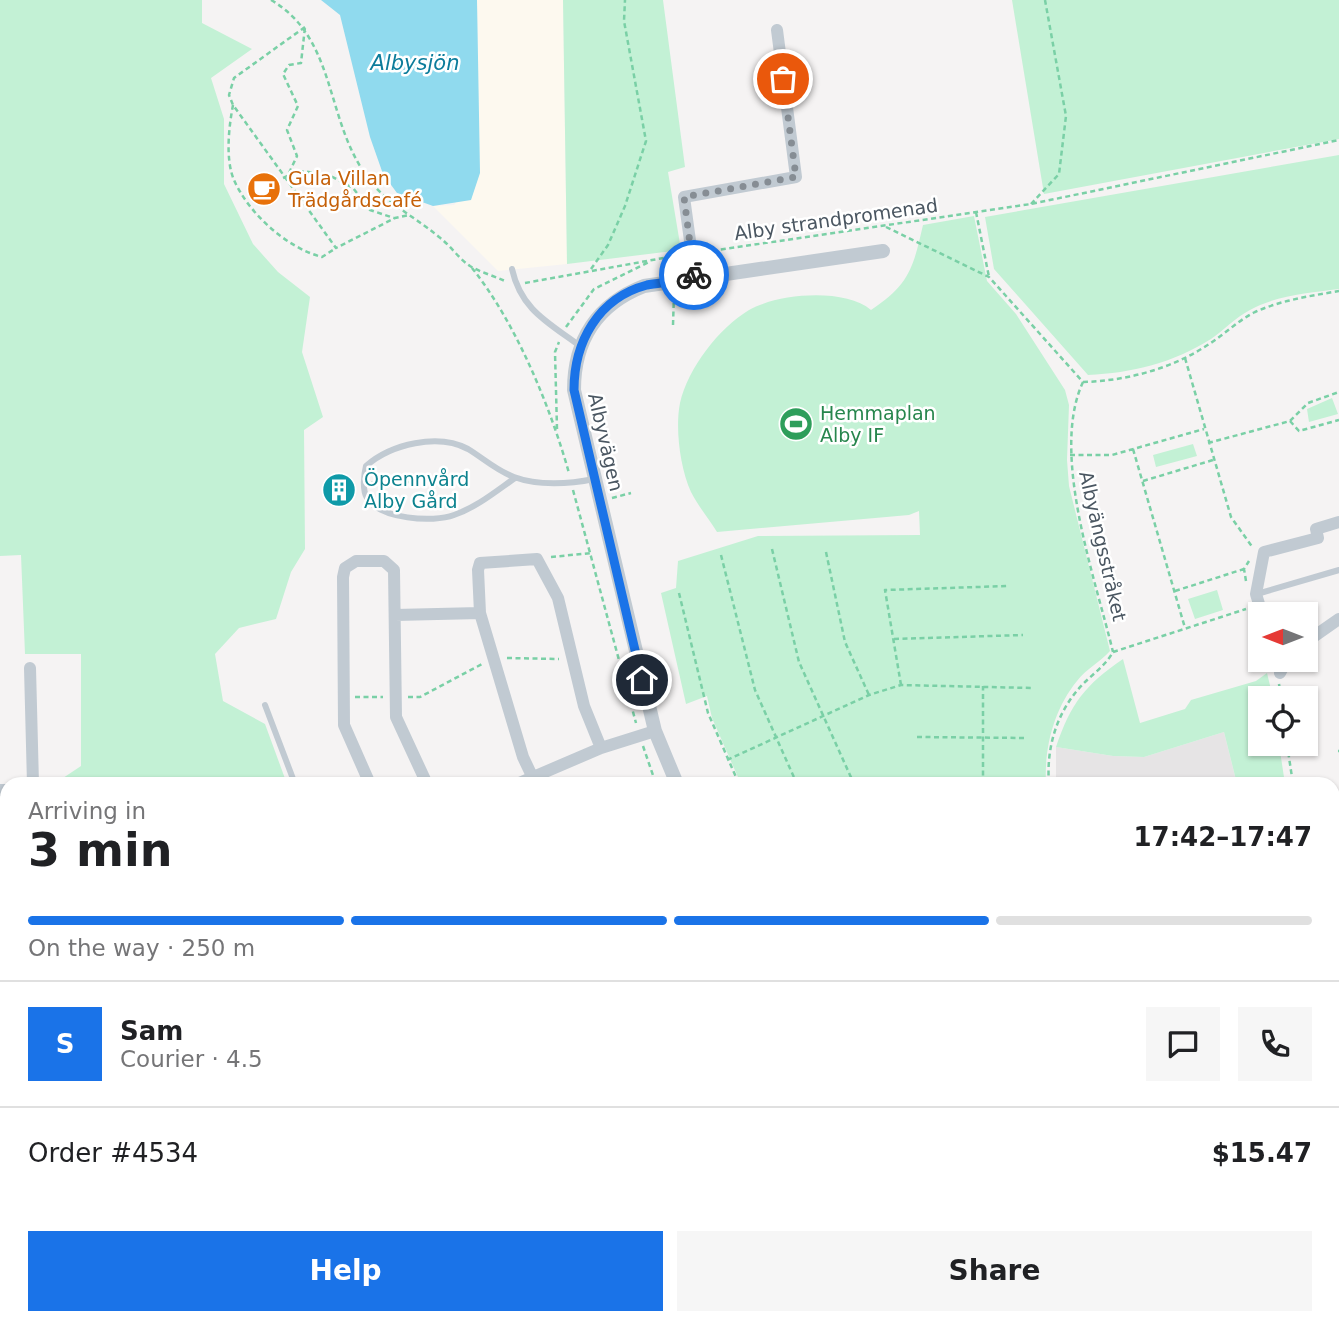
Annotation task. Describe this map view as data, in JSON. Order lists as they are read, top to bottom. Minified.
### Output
{"streets":{"street":["Albyvägen"],"path":["Alby strandpromenad","Albyängsstråket"]},"water":["Albysjön"],"places":{"cafe":["Gula Villan Trädgårdscafé"],"sports":["Hemmaplan Alby IF"],"building":["Öpennvård Alby Gård"]},"north":"left","page":{"heading":["3 min","Arriving in","17:42–17:47"],"panel":["Sam","Courier · 4.5","Order #4534","$15.47"],"bar":"On the way · 250 m","round":"S","buttons":["Help","Share"]}}
